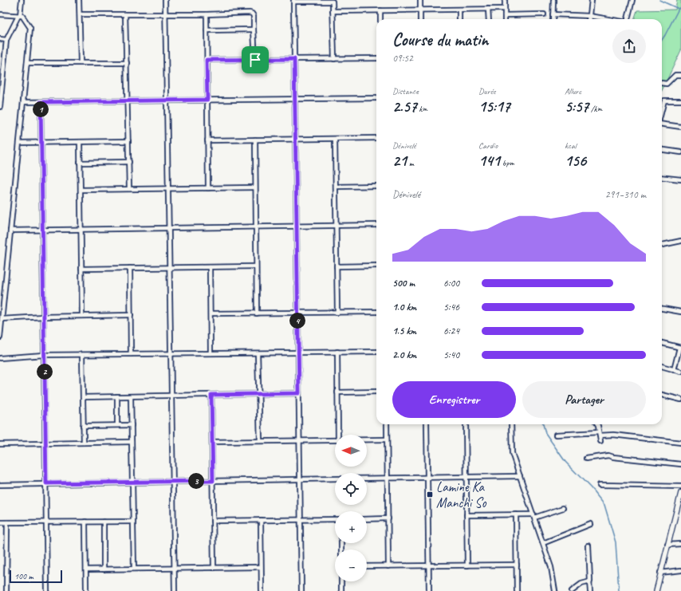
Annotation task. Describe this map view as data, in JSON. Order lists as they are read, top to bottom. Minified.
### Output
{"places":{"transit":["Lamine Ka Manchi So"]},"scale_bar":"100 m","north":"left","page":{"heading":["Course du matin","09:52"],"stats":[["Distance","2.57 km"],["Durée","15:17"],["Allure","5:57 /km"],["Dénivelé","21 m"],["Cardio","141 bpm"],["kcal","156"]],"pins":["1","4","2","3"],"chart":["Dénivelé","291–310 m"],"list":[{"name":"500 m","note":"6:00"},{"name":"1.0 km","note":"5:46"},{"name":"1.5 km","note":"6:24"},{"name":"2.0 km","note":"5:40"}],"buttons":["Enregistrer","Partager"],"map_buttons":["+","−"],"scale":"100 m"}}
